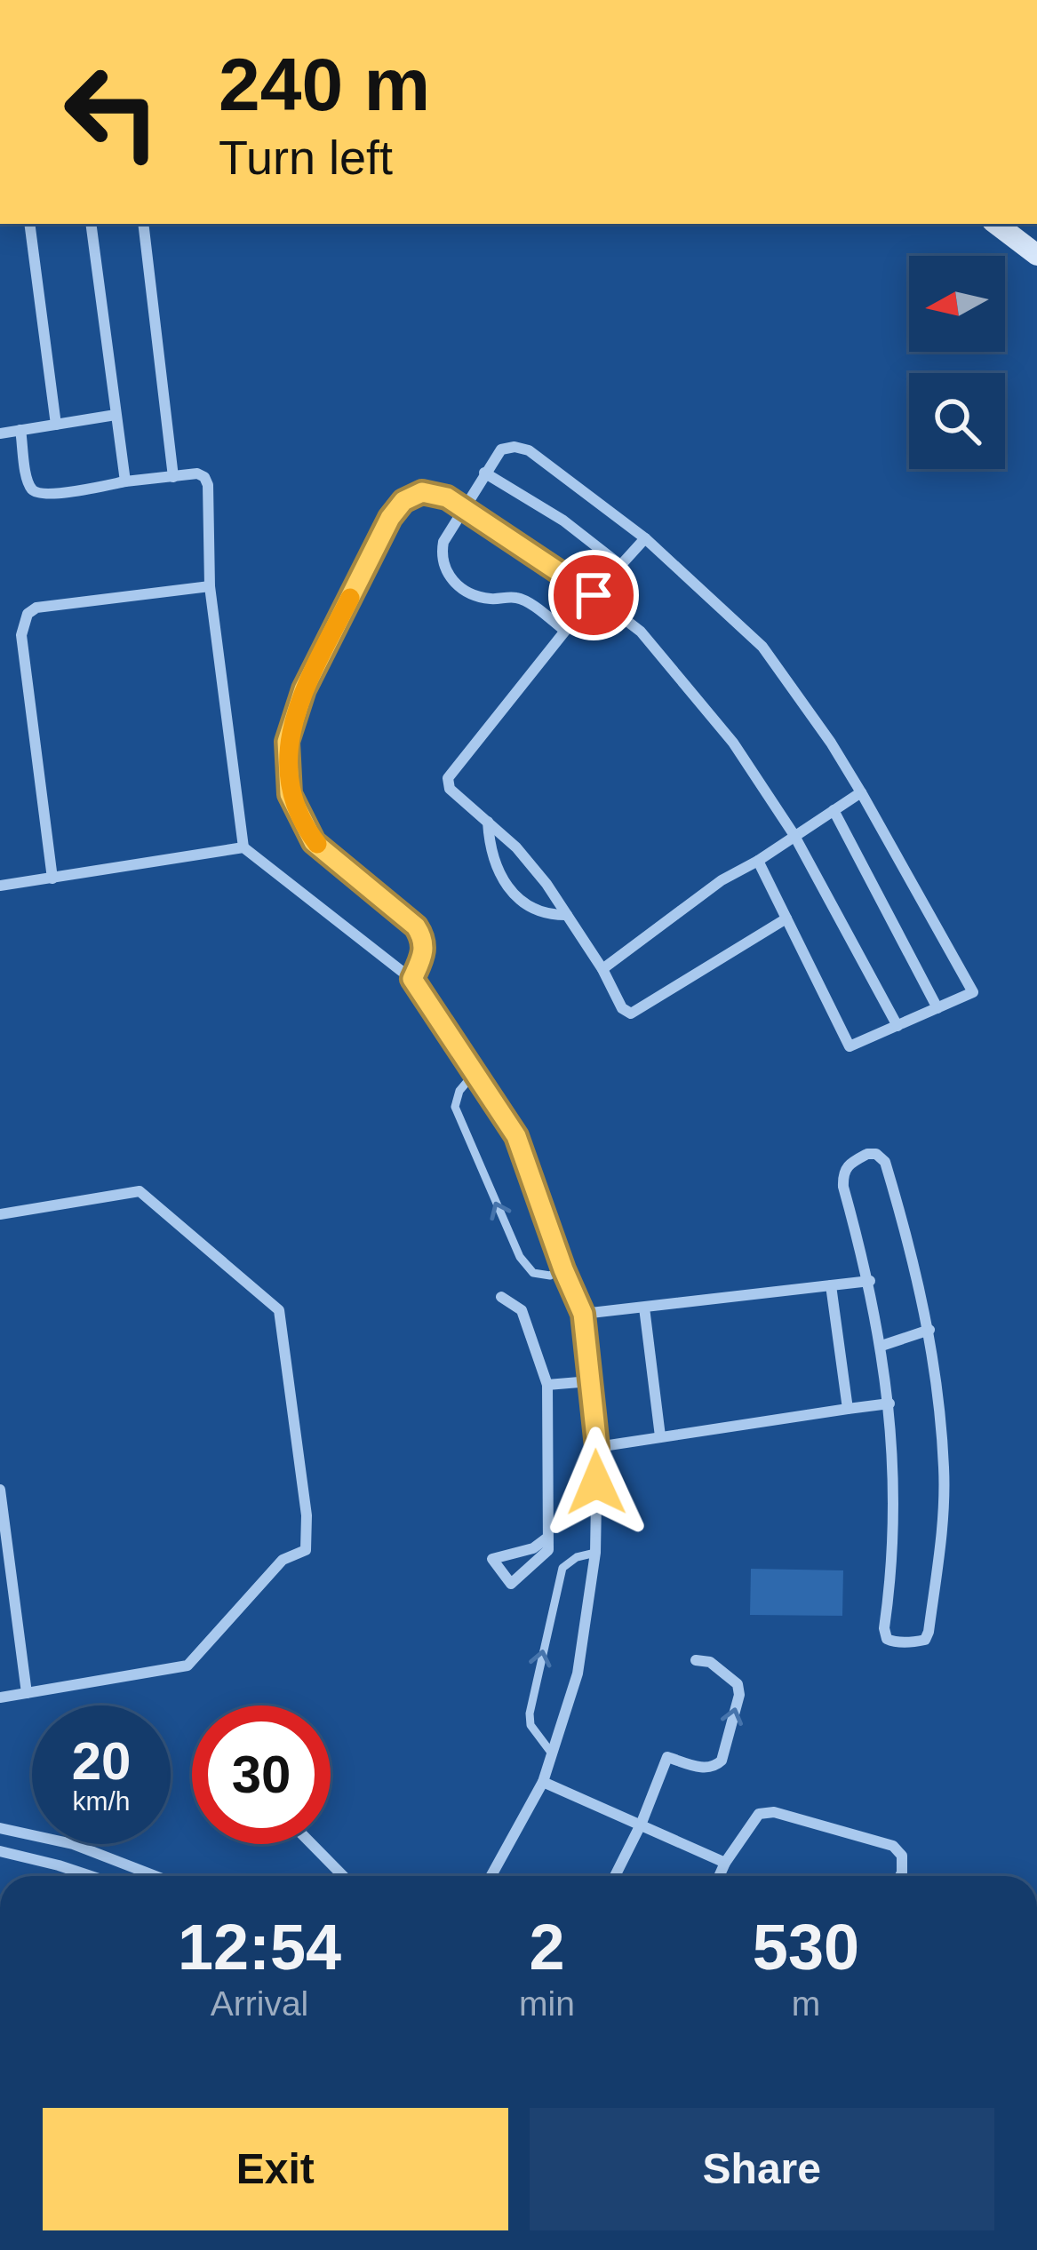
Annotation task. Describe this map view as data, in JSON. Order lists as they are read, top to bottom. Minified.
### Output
{"north":"left","page":{"turn":["240 m","Turn left"],"speed":"20 km/h","limit":"30","eta":["12:54","Arrival","2","min","530","m"],"buttons":["Exit","Share"]}}
